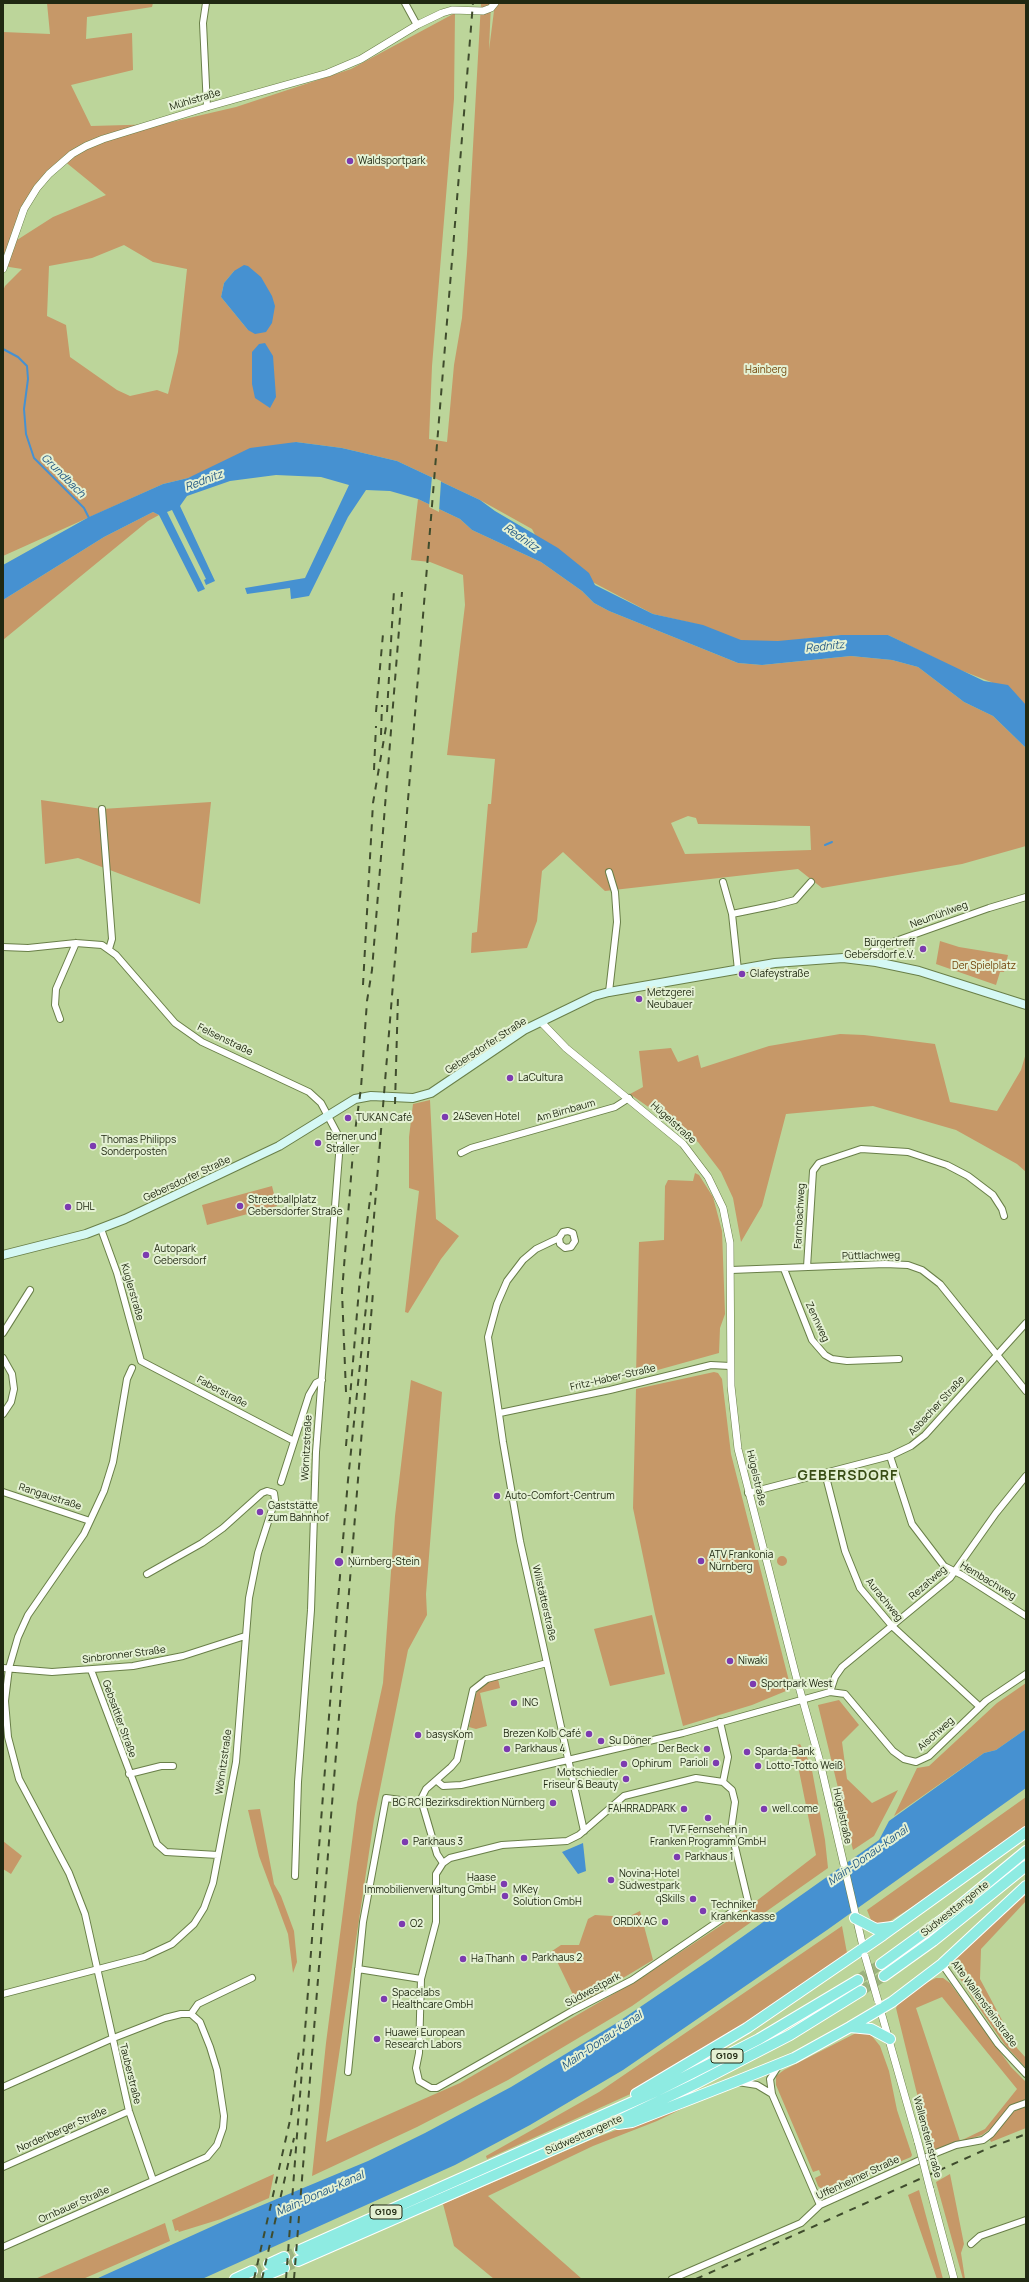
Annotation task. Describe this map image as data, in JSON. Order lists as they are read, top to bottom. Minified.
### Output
{"streets":{"highway":["Südwesttangente","G109"],"main road":["Gebersdorfer Straße"],"street":["Mühlstraße","Neumühlweg","Felsenstraße","Am Birnbaum","Hügelstraße","Farrnbachweg","Püttlachweg","Kuglerstraße","Zennweg","Fritz-Haber-Straße","Faberstraße","Asbacher Straße","Wörnitzstraße","Rangaustraße","Hembachweg","Rezatweg","Aurachweg","Willstätterstraße","Sinbronner Straße","Gebsattler Straße","Aischweg","Südwestpark","Alte Wallensteinstraße","Tauberstraße","Nordenberger Straße","Wallensteinstraße","Uffenheimer Straße","Ornbauer Straße"]},"crossings":[["Neumühlweg","Gebersdorfer Straße"],["Felsenstraße","Gebersdorfer Straße"],["Felsenstraße","Wörnitzstraße"],["Gebersdorfer Straße","Hügelstraße"],["Gebersdorfer Straße","Kuglerstraße"],["Gebersdorfer Straße","Wörnitzstraße"],["Am Birnbaum","Hügelstraße"],["Hügelstraße","Püttlachweg"],["Hügelstraße","Fritz-Haber-Straße"],["Hügelstraße","Asbacher Straße"],["Hügelstraße","Wallensteinstraße"],["Farrnbachweg","Püttlachweg"],["Püttlachweg","Zennweg"],["Püttlachweg","Asbacher Straße"],["Kuglerstraße","Faberstraße"],["Fritz-Haber-Straße","Willstätterstraße"],["Faberstraße","Wörnitzstraße"],["Asbacher Straße","Hembachweg"],["Asbacher Straße","Aurachweg"],["Wörnitzstraße","Sinbronner Straße"],["Wörnitzstraße","Gebsattler Straße"],["Wörnitzstraße","Tauberstraße"],["Rangaustraße","Tauberstraße"],["Hembachweg","Rezatweg"],["Rezatweg","Aurachweg"],["Rezatweg","Aischweg"],["Aurachweg","Aischweg"],["Sinbronner Straße","Gebsattler Straße"],["Sinbronner Straße","Tauberstraße"],["Tauberstraße","Nordenberger Straße"],["Tauberstraße","Ornbauer Straße"]],"districts":["GEBERSDORF"],"water":["Grundbach","Rednitz","Main-Donau-Kanal"],"parks":["Hainberg","Der Spielplatz"],"places":["Waldsportpark","Bürgertreff Gebersdorf e.V.","Glafeystraße","Metzgerei Neubauer","LaCultura","24Seven Hotel","TUKAN Café","Berner und Straller","Thomas Philipps Sonderposten","Streetballplatz Gebersdorfer Straße","DHL","Autopark Gebersdorf","Auto-Comfort-Centrum","Gaststätte zum Bahnhof","ATV Frankonia Nürnberg","Nürnberg-Stein","Niwaki","Sportpark West","ING","Brezen Kolb Café","basysKom","Su Döner","Parkhaus 4","Der Beck","Sparda-Bank","Parioli","Ophirum","Lotto-Totto Weiß","Motschiedler Friseur & Beauty","BG RCI Bezirksdirektion Nürnberg","FAHRRADPARK","well.come","TVF Fernsehen in Franken Programm GmbH","Parkhaus 3","Parkhaus 1","Novina-Hotel Südwestpark","Haase Immobilienverwaltung GmbH","MKey Solution GmbH","qSkills","Techniker Krankenkasse","ORDIX AG","O2","Parkhaus 2","Ha Thanh","Spacelabs Healthcare GmbH","Huawei European Research Labors"]}
